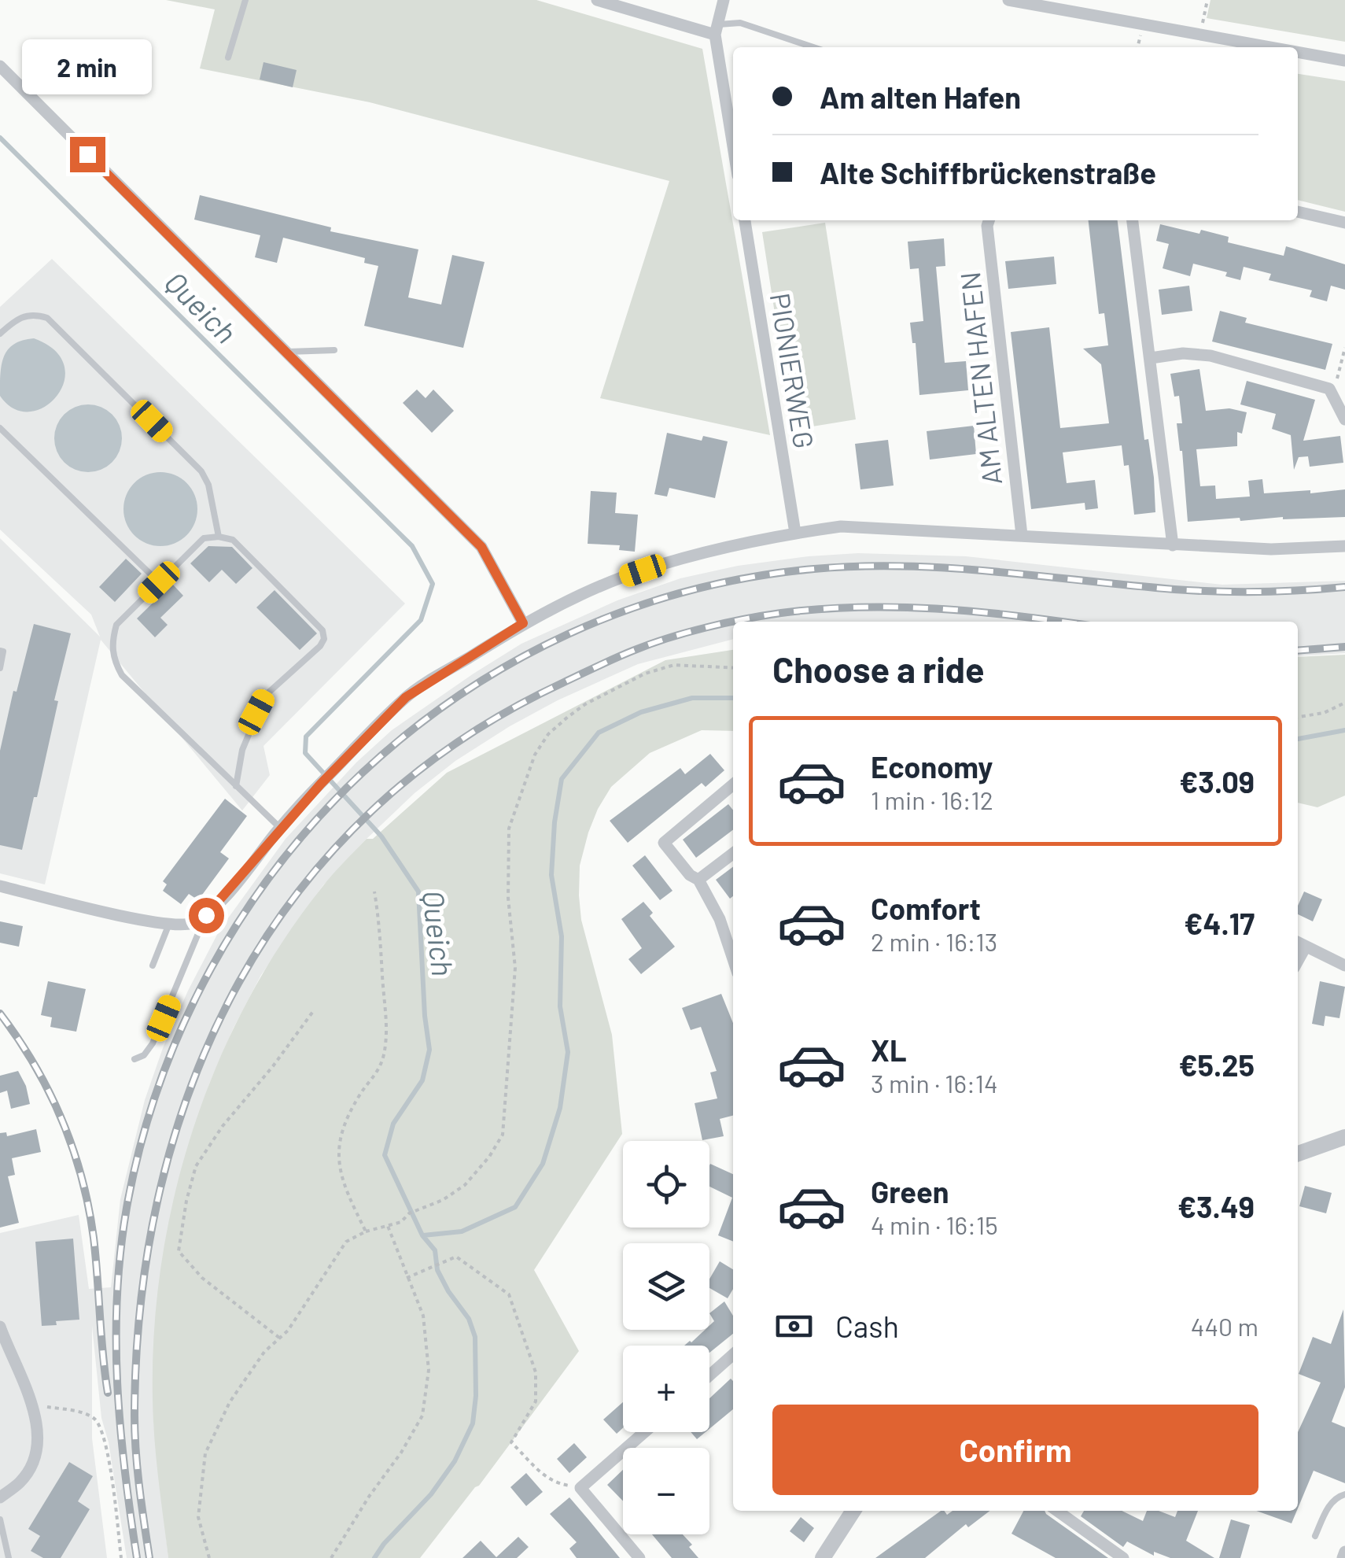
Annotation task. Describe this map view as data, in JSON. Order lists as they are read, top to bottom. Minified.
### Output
{"streets":{"street":["PIONIERWEG","AM ALTEN HAFEN"]},"water":["Queich"],"page":{"bubble":"2 min","banner":["Am alten Hafen","Alte Schiffbrückenstraße"],"heading":"Choose a ride","list":[{"name":"Economy","note":"1 min · 16:12","value":"€3.09"},{"name":"Comfort","note":"2 min · 16:13","value":"€4.17"},{"name":"XL","note":"3 min · 16:14","value":"€5.25"},{"name":"Green","note":"4 min · 16:15","value":"€3.49"}],"map_buttons":["+","−"],"pay":["Cash","440 m"],"buttons":"Confirm"}}
